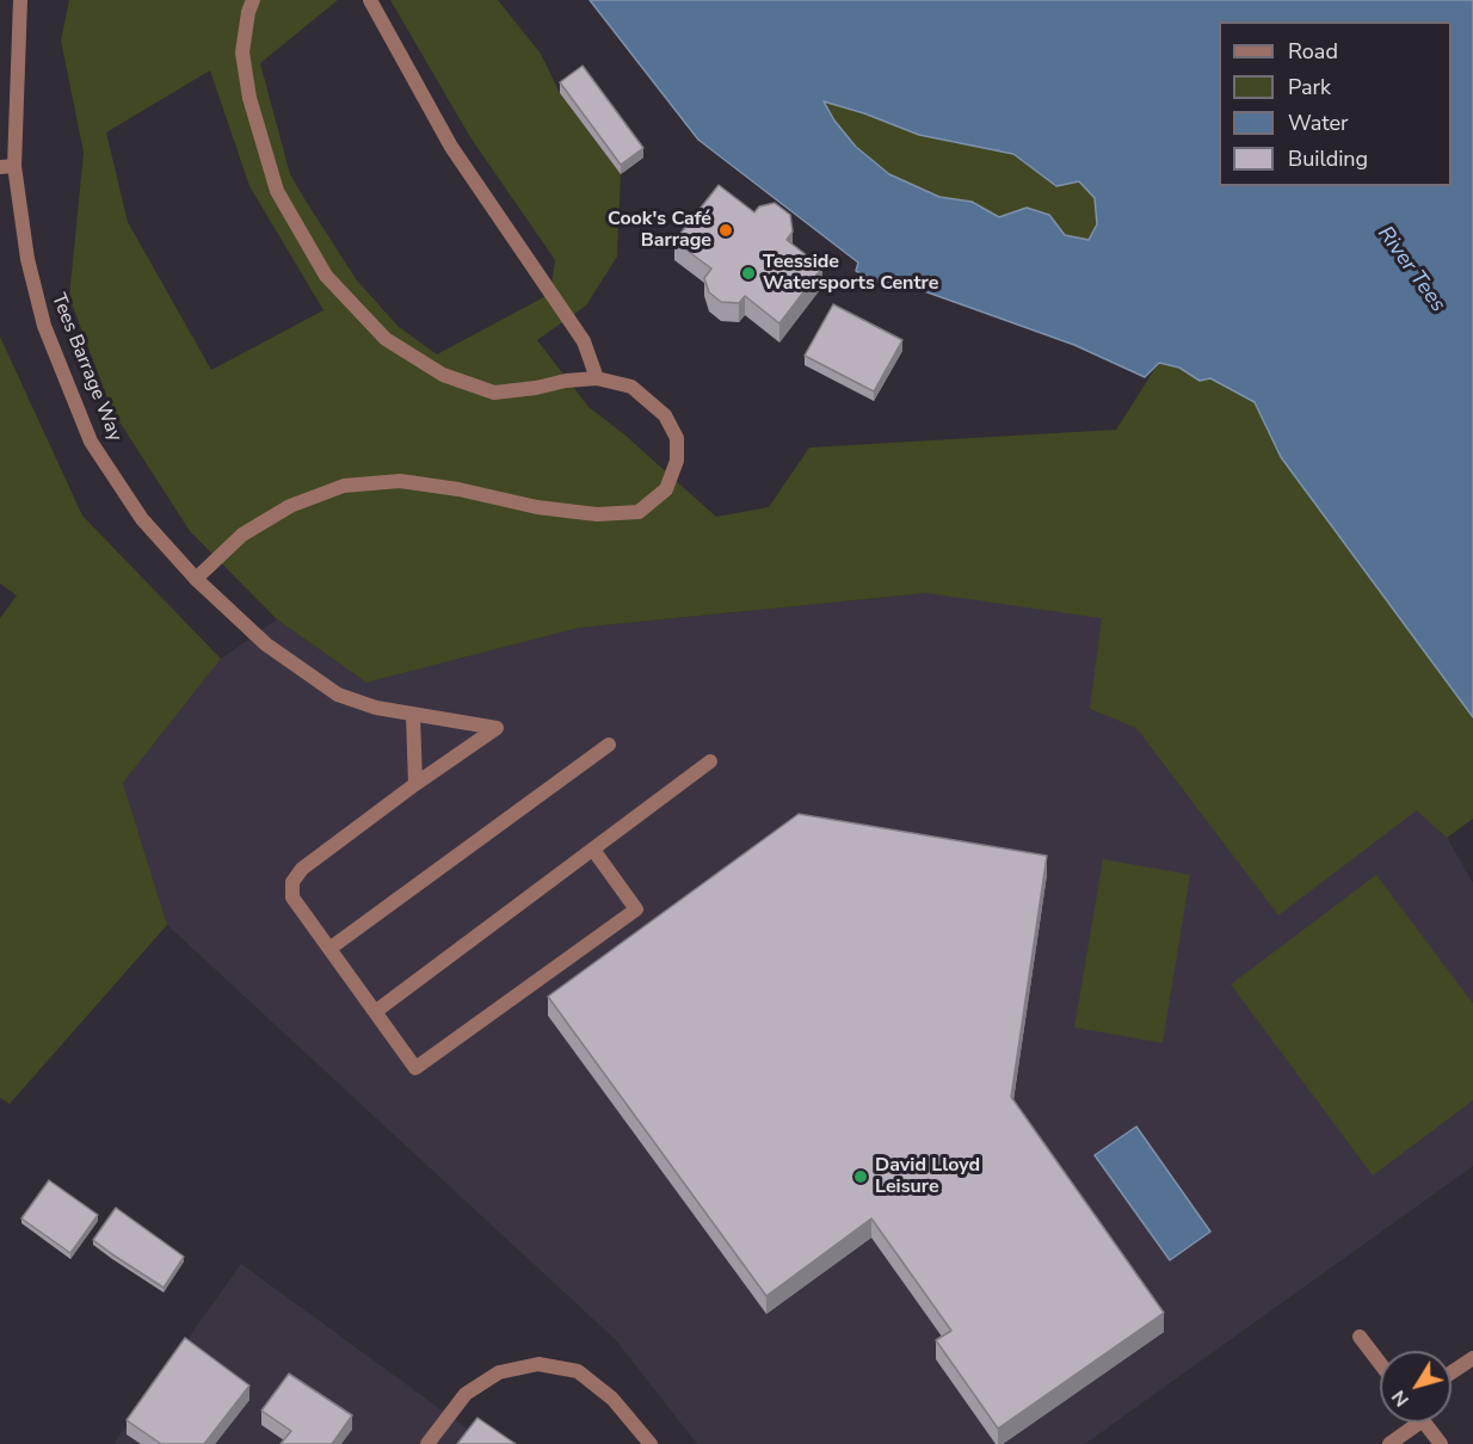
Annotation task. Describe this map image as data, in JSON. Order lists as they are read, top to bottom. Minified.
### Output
{"streets":{"street":["Tees Barrage Way"]},"water":["River Tees"],"places":["Cook's Café Barrage","Teesside Watersports Centre","David Lloyd Leisure"],"legend":["Road","Park","Water","Building"],"north":"bottom left"}
